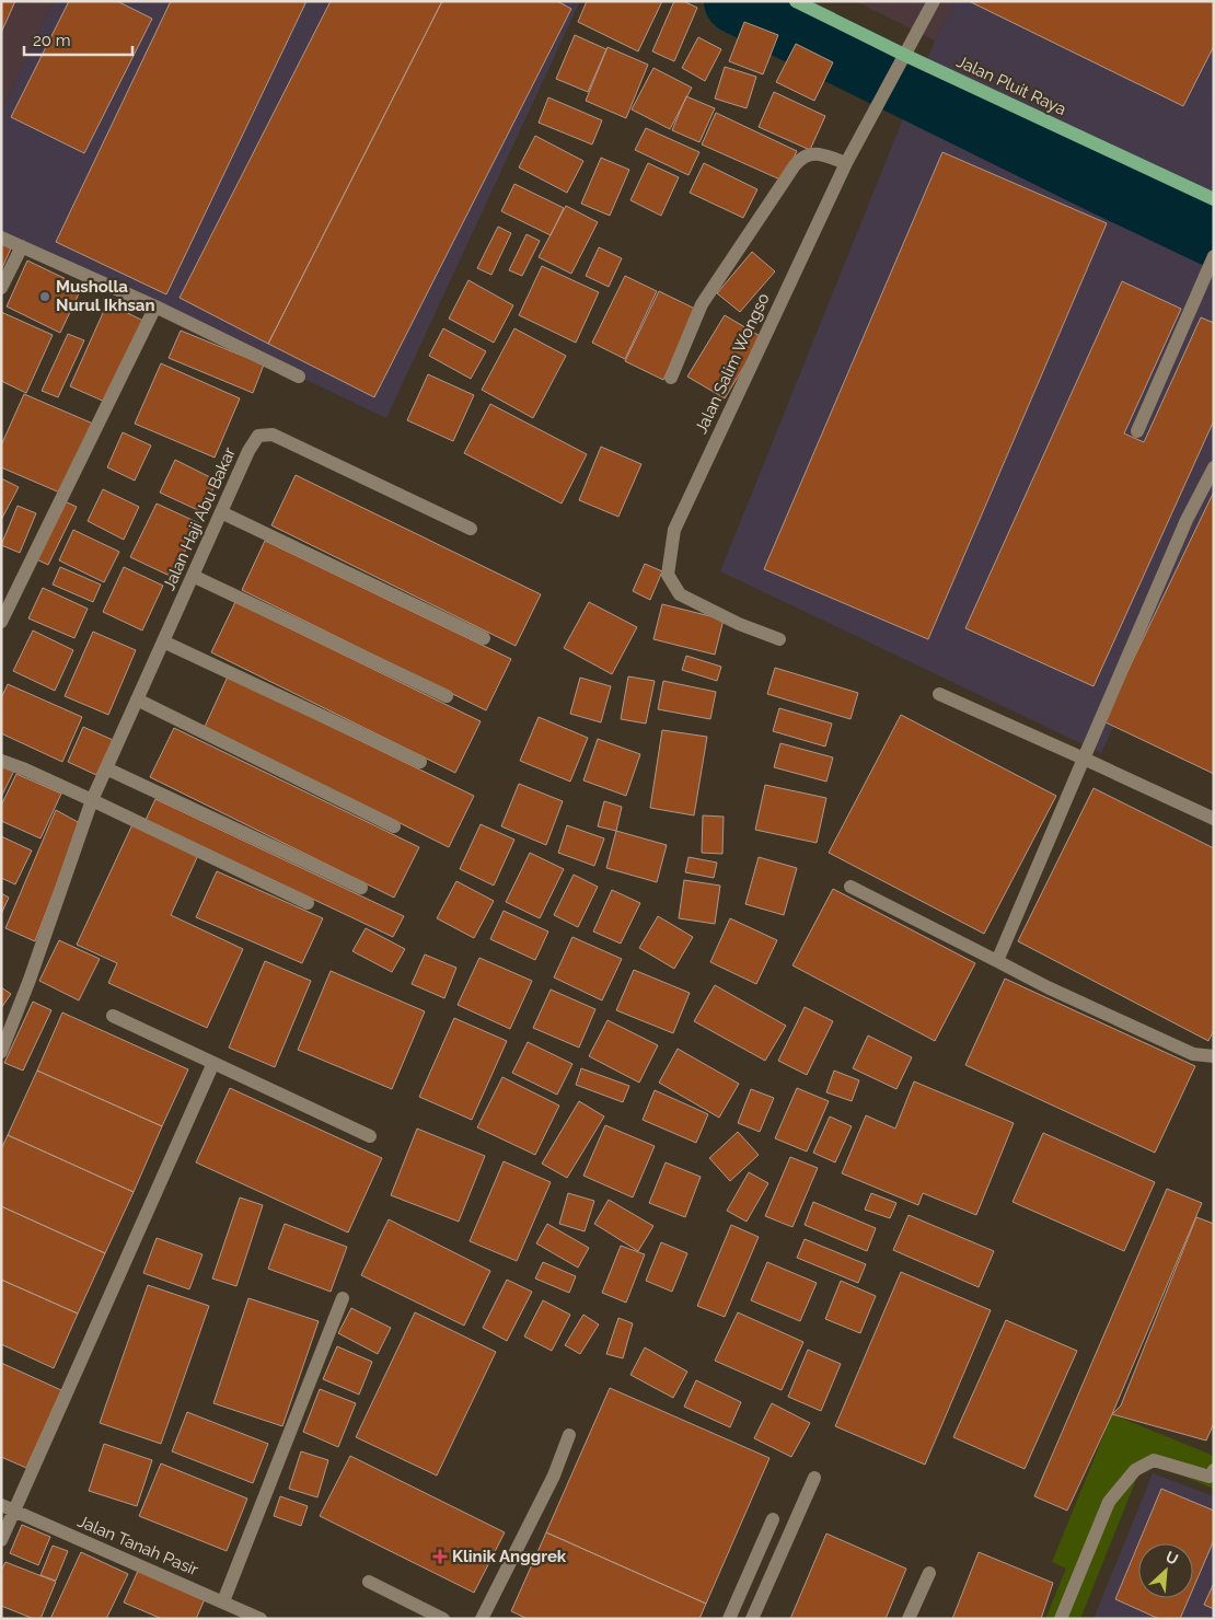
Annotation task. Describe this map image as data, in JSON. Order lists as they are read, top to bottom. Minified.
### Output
{"streets":{"main road":["Jalan Pluit Raya"],"street":["Jalan Salim Wongso","Jalan Haji Abu Bakar","Jalan Tanah Pasir"]},"crossings":[["Jalan Pluit Raya","Jalan Salim Wongso"]],"places":{"other":["Musholla Nurul Ikhsan"],"health":["Klinik Anggrek"]},"scale_bar":"20 m","north":"top right"}
